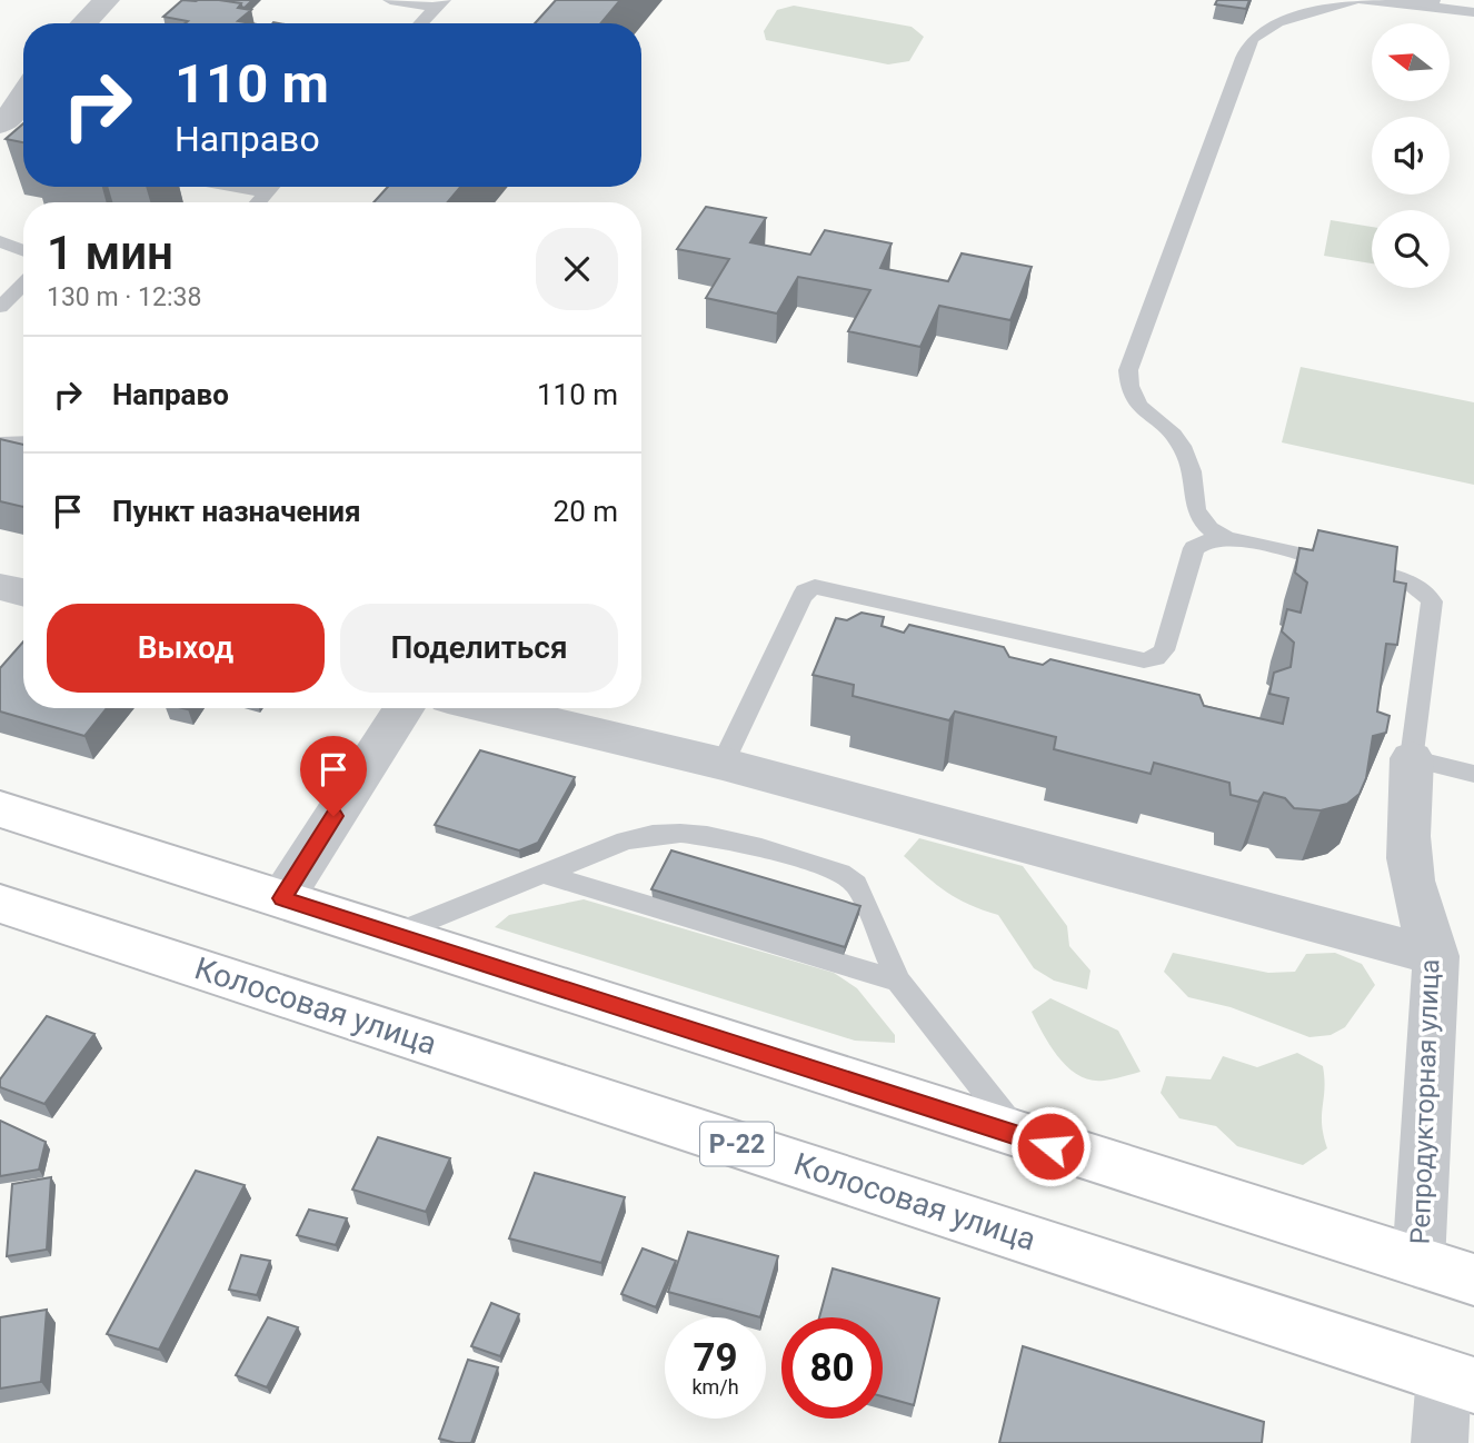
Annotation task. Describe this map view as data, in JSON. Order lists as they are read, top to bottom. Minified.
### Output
{"streets":{"highway":["Колосовая улица","Р-22"],"street":["Репродукторная улица"]},"north":"left","page":{"turn":["110 m","Направо"],"heading":["1 мин","130 m · 12:38"],"list":[{"name":"Направо","value":"110 m"},{"name":"Пункт назначения","value":"20 m"}],"buttons":["Выход","Поделиться"],"speed":"79 km/h","limit":"80"}}
